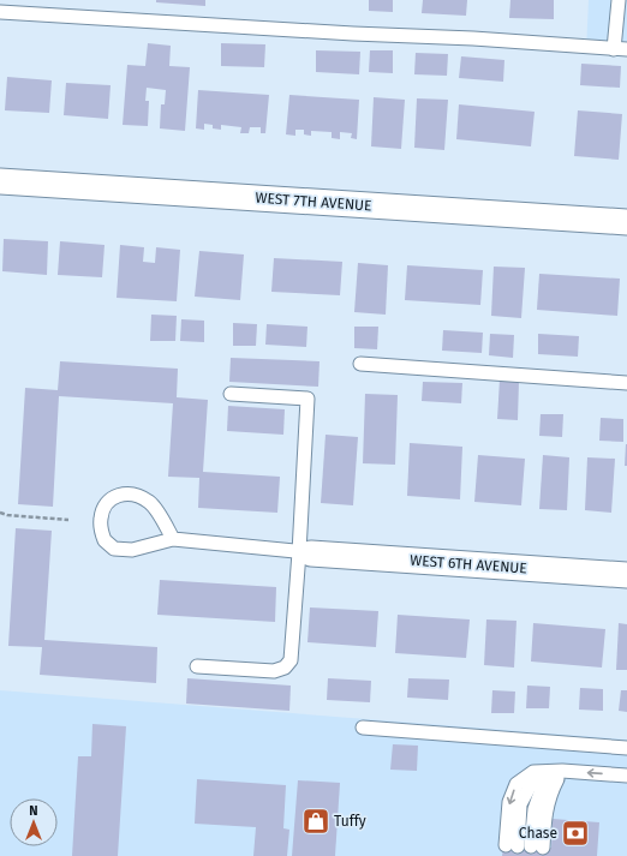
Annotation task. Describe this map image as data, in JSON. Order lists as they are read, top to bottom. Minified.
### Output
{"streets":{"street":["WEST 7TH AVENUE","WEST 6TH AVENUE"]},"places":{"shop":["Tuffy"],"bank":["Chase"]},"north":"top"}
